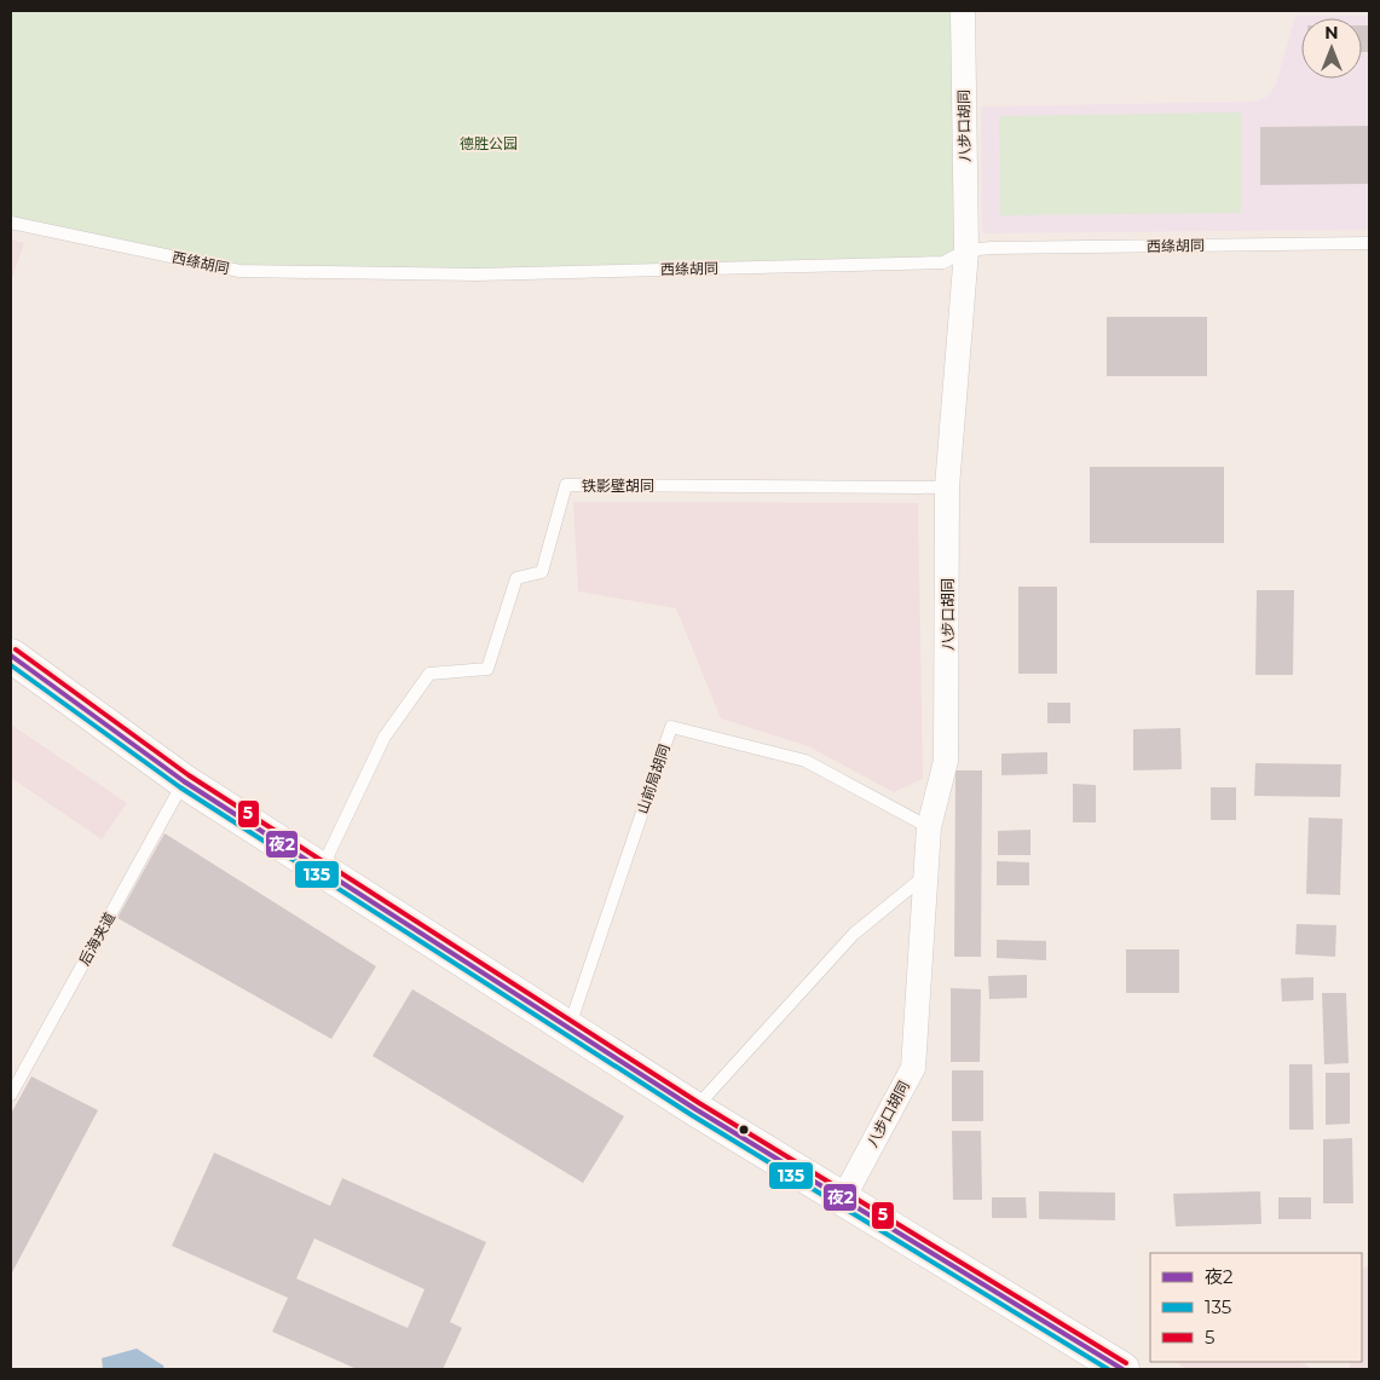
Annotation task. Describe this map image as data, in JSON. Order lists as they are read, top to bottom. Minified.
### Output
{"streets":{"street":["八步口胡同"],"lane":["西绦胡同","铁影壁胡同","山前局胡同","后海夹道"]},"crossings":[["八步口胡同","西绦胡同"],["八步口胡同","铁影壁胡同"],["八步口胡同","山前局胡同"]],"parks":["德胜公园"],"lines":["transit line 5","transit line 夜2","transit line 135"],"legend":["夜2","135","5"],"north":"top"}
